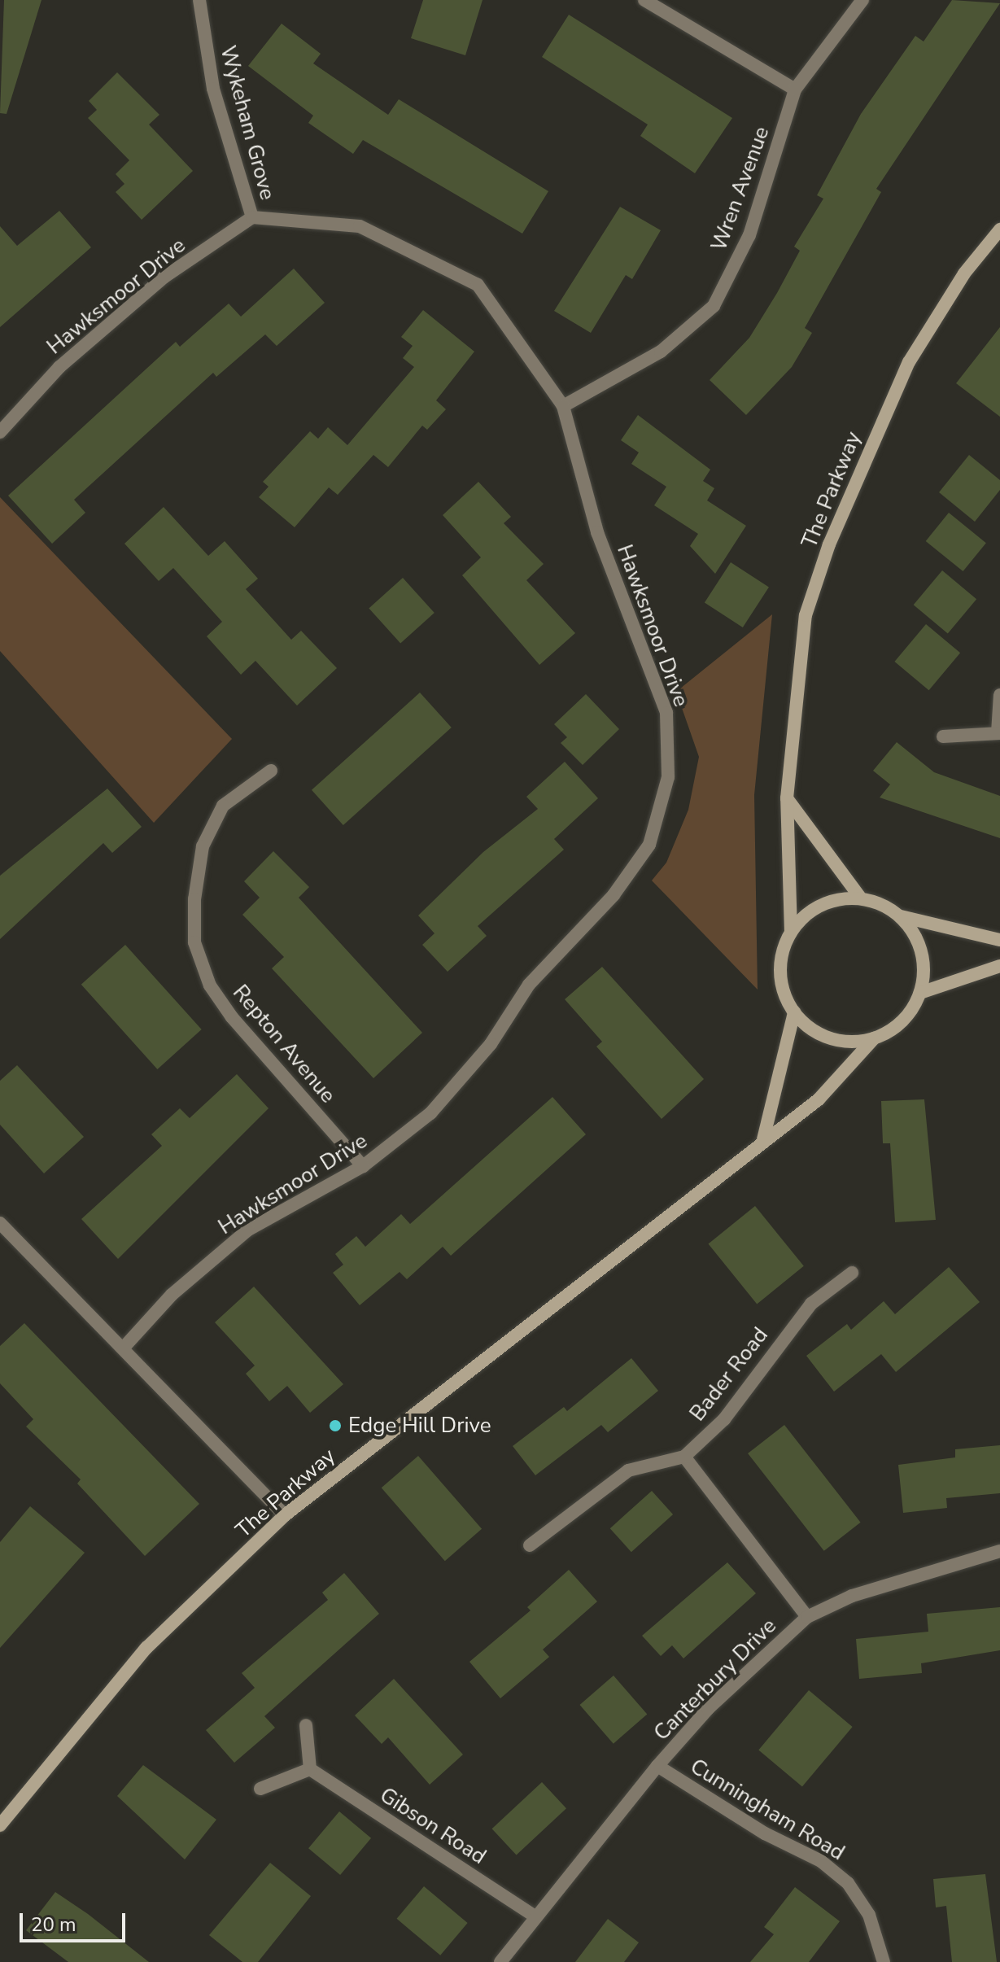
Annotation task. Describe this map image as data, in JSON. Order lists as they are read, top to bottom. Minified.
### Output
{"streets":{"street":["Wykeham Grove","Wren Avenue","Hawksmoor Drive","The Parkway","Repton Avenue","Bader Road","Canterbury Drive","Cunningham Road","Gibson Road"]},"crossings":[["Wykeham Grove","Hawksmoor Drive"],["Wren Avenue","Hawksmoor Drive"],["Hawksmoor Drive","Repton Avenue"],["Canterbury Drive","Cunningham Road"],["Canterbury Drive","Gibson Road"]],"places":["Edge Hill Drive"],"scale_bar":"20 m"}
